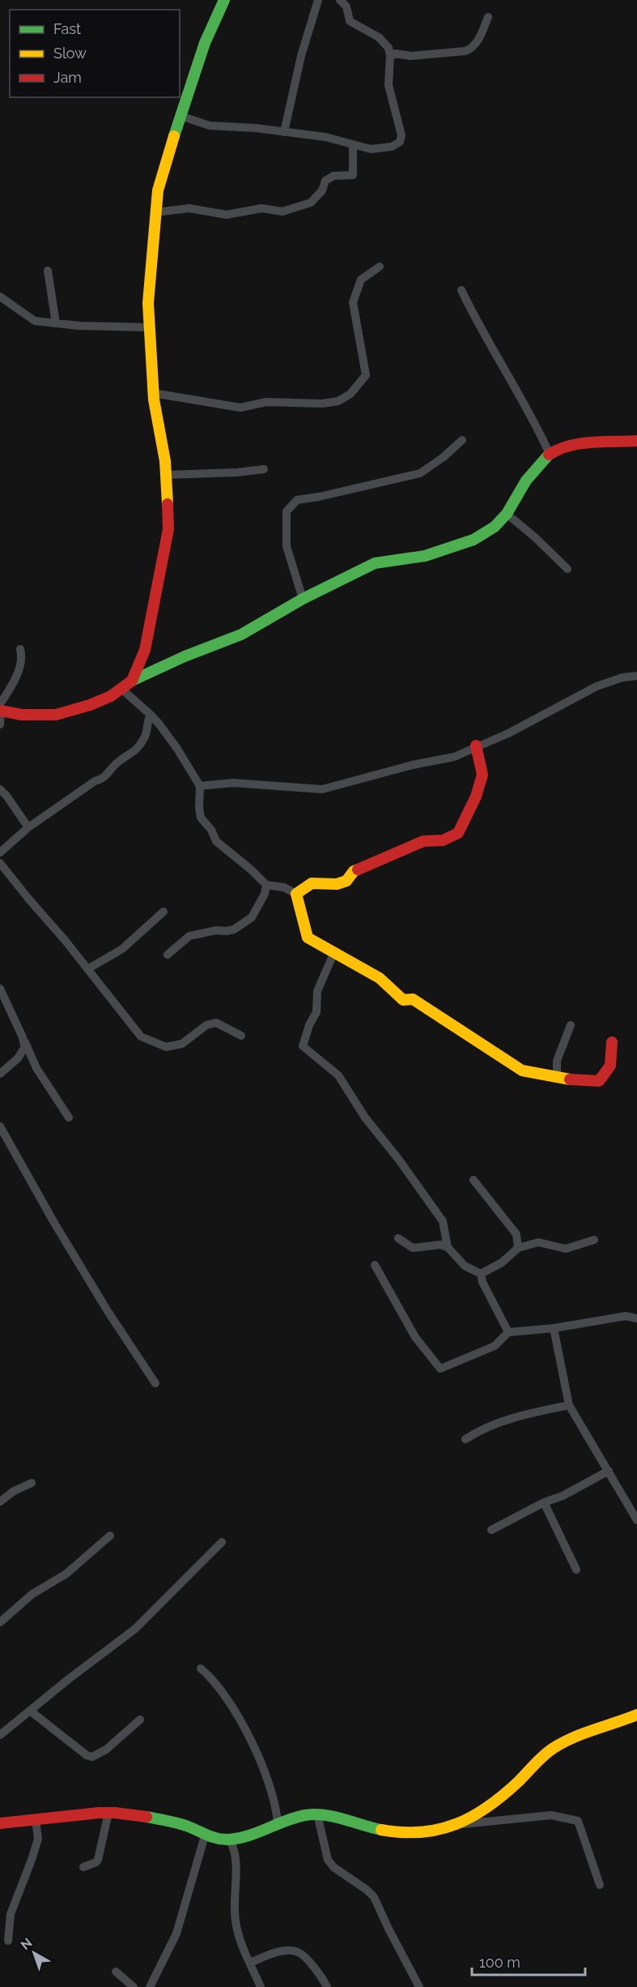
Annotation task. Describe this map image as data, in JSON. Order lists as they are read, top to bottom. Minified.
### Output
{"legend":["Fast","Slow","Jam"],"scale_bar":"100 m","north":"top left"}
